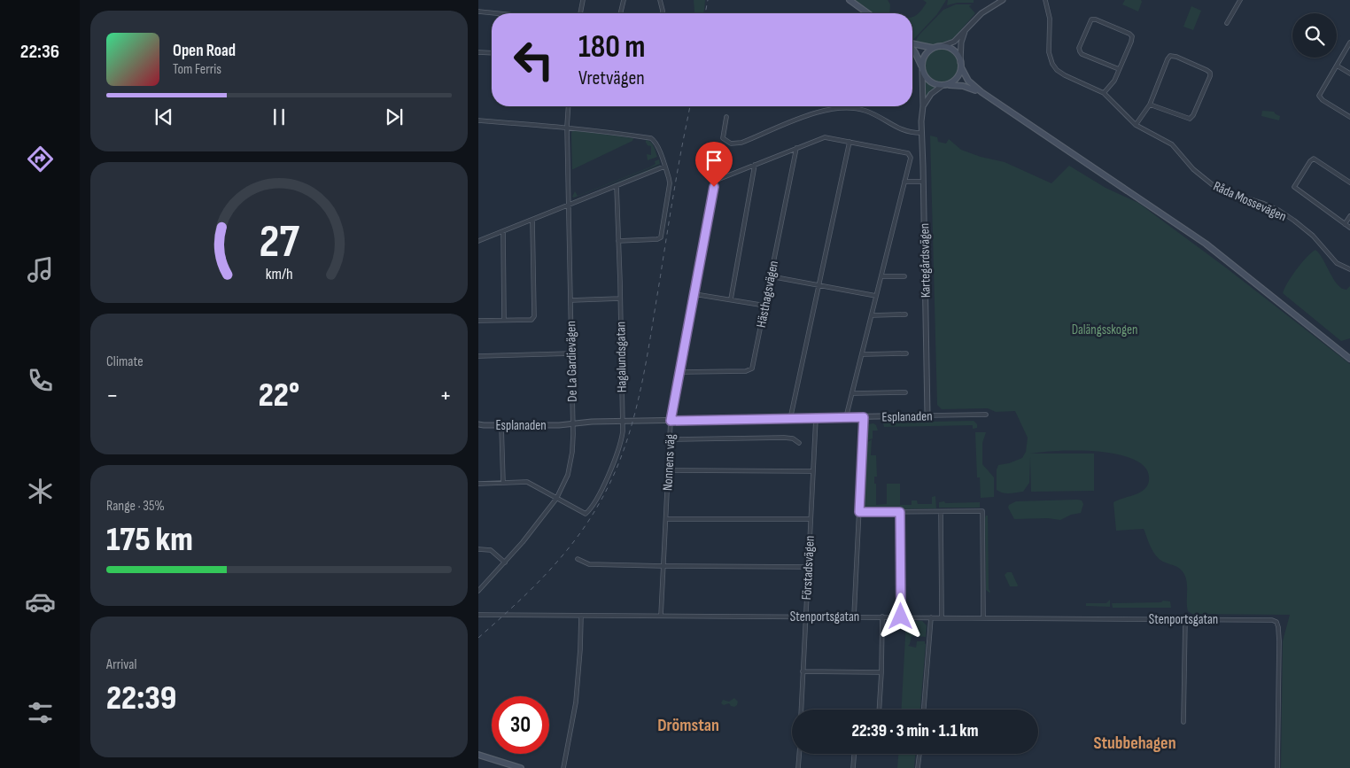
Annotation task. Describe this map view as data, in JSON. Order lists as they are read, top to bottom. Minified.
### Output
{"streets":{"street":["Råda Mossevägen","Kartegårdsvägen","Hästhagsvägen","Hagalundsgatan","De La Gardievägen","Esplanaden","Nonnens väg","Förstadsvägen","Stenportsgatan"]},"crossings":[["Kartegårdsvägen","Esplanaden"],["Hästhagsvägen","Nonnens väg"],["Hagalundsgatan","De La Gardievägen"],["Hagalundsgatan","Esplanaden"],["De La Gardievägen","Esplanaden"],["Esplanaden","Nonnens väg"],["Esplanaden","Förstadsvägen"],["Nonnens väg","Stenportsgatan"],["Förstadsvägen","Stenportsgatan"]],"districts":["Drömstan","Stubbehagen"],"parks":["Dalängsskogen"],"page":{"tabs":"22:36","turn":["180 m","Vretvägen"],"song":["Open Road","Tom Ferris"],"tile":["Climate",["Range · 35%","175 km"],["Arrival","22:39"]],"heat":["−","22°","+"],"limit":"30","trip":"22:39 · 3 min · 1.1 km","gauge":["27","km/h"]}}
